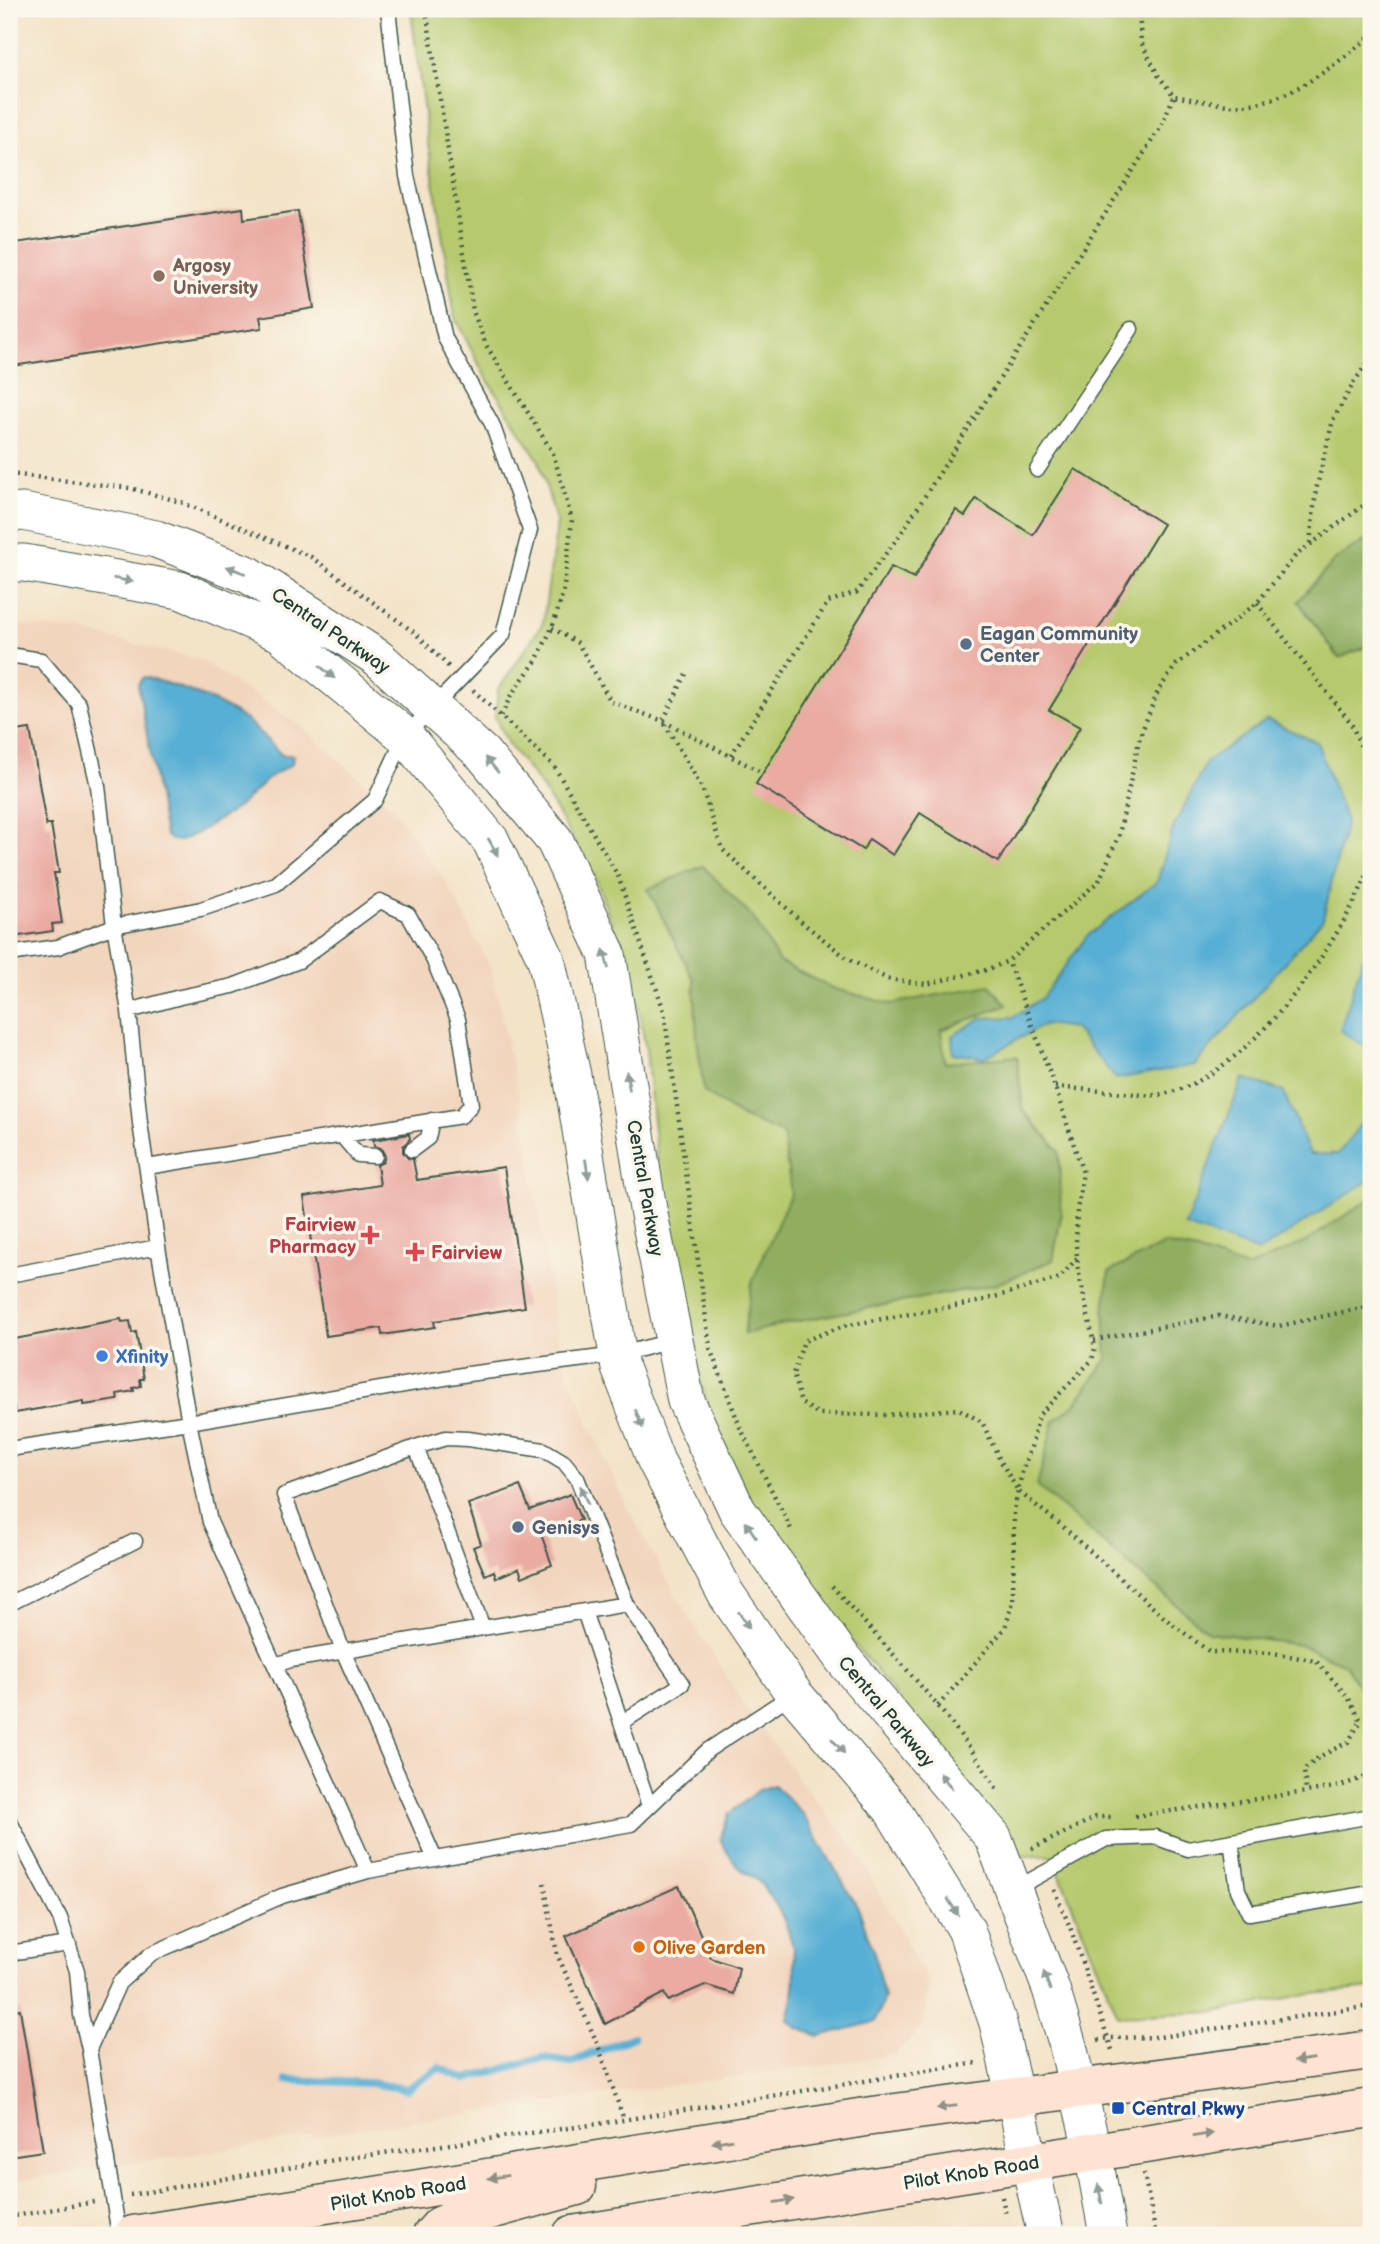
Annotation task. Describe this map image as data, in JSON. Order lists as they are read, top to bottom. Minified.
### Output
{"streets":{"main road":["Pilot Knob Road"],"street":["Central Parkway"]},"crossings":[["Central Parkway","Pilot Knob Road"]],"places":{"other":["Argosy University","Eagan Community Center","Xfinity","Genisys","Olive Garden"],"health":["Fairview Pharmacy","Fairview"],"transit":["Central Pkwy"]}}
